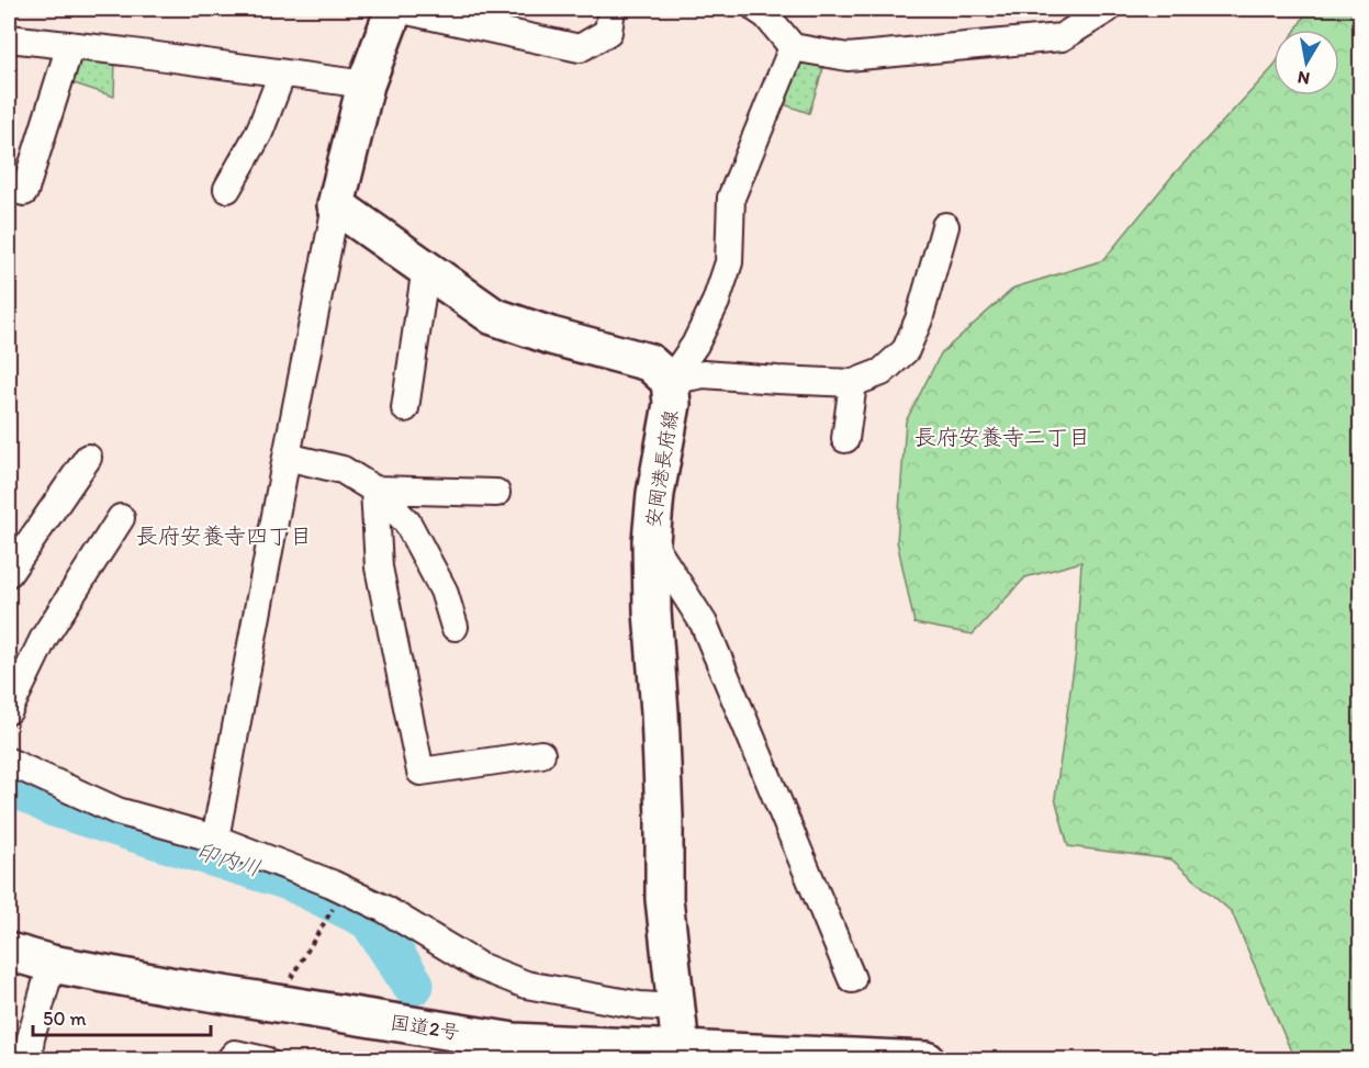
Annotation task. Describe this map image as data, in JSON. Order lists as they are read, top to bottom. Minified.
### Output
{"streets":{"main road":["安岡港長府線","国道2号"]},"crossings":[["安岡港長府線","国道2号"]],"districts":["長府安養寺二丁目","長府安養寺四丁目"],"water":["印内川"],"scale_bar":"50 m","north":"bottom"}
